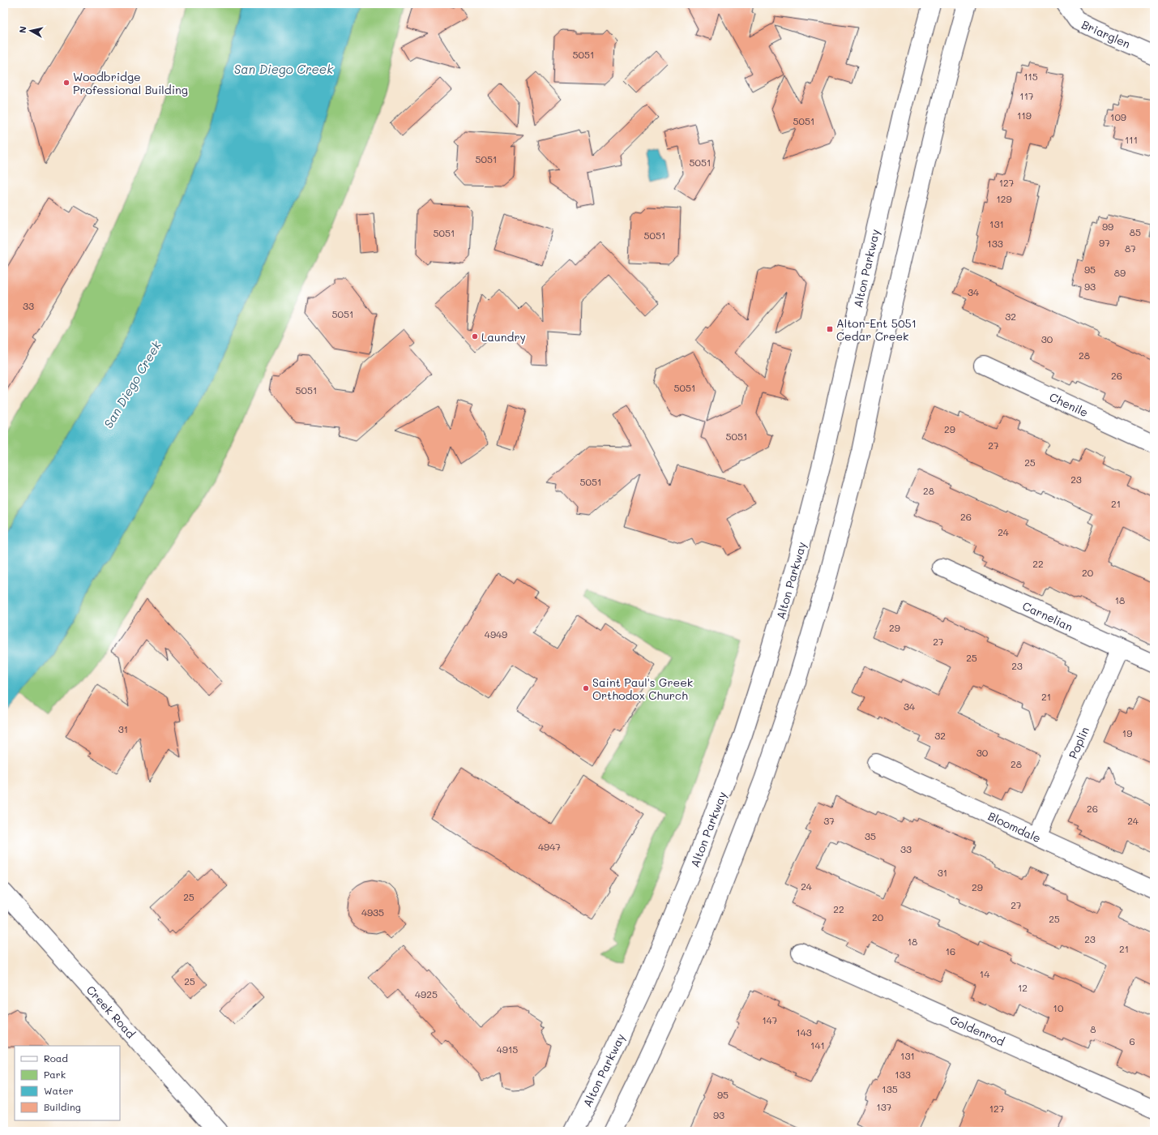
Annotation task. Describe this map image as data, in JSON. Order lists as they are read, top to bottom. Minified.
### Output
{"streets":{"main road":["Briarglen","Alton Parkway","Chenile","Carnelian","Poplin","Bloomdale","Creek Road","Goldenrod"]},"crossings":[["Carnelian","Poplin"],["Poplin","Bloomdale"]],"water":["San Diego Creek"],"places":{"other":["Woodbridge Professional Building","Laundry","Saint Paul's Greek Orthodox Church"],"transit":["Alton-Ent 5051 Cedar Creek"]},"house_numbers":["5051","115","117","119","109","5051","111","5051","5051","127","129","131","99","85","5051","5051","97","133","87","95","89","93","34","33","5051","32","30","28","26","5051","5051","29","5051","27","25","23","5051","28","21","26","24","22","20","18","29","4949","27","25","23","21","34","31","19","32","30","28","26","37","24","35","4947","33","31","24","29","25","27","22","4935","20","25","23","18","21","16","14","25","12","4925","10","147","8","143","6","141","4915","131","133","135","95","137","127","93"],"legend":["Road","Park","Water","Building"],"north":"left"}
